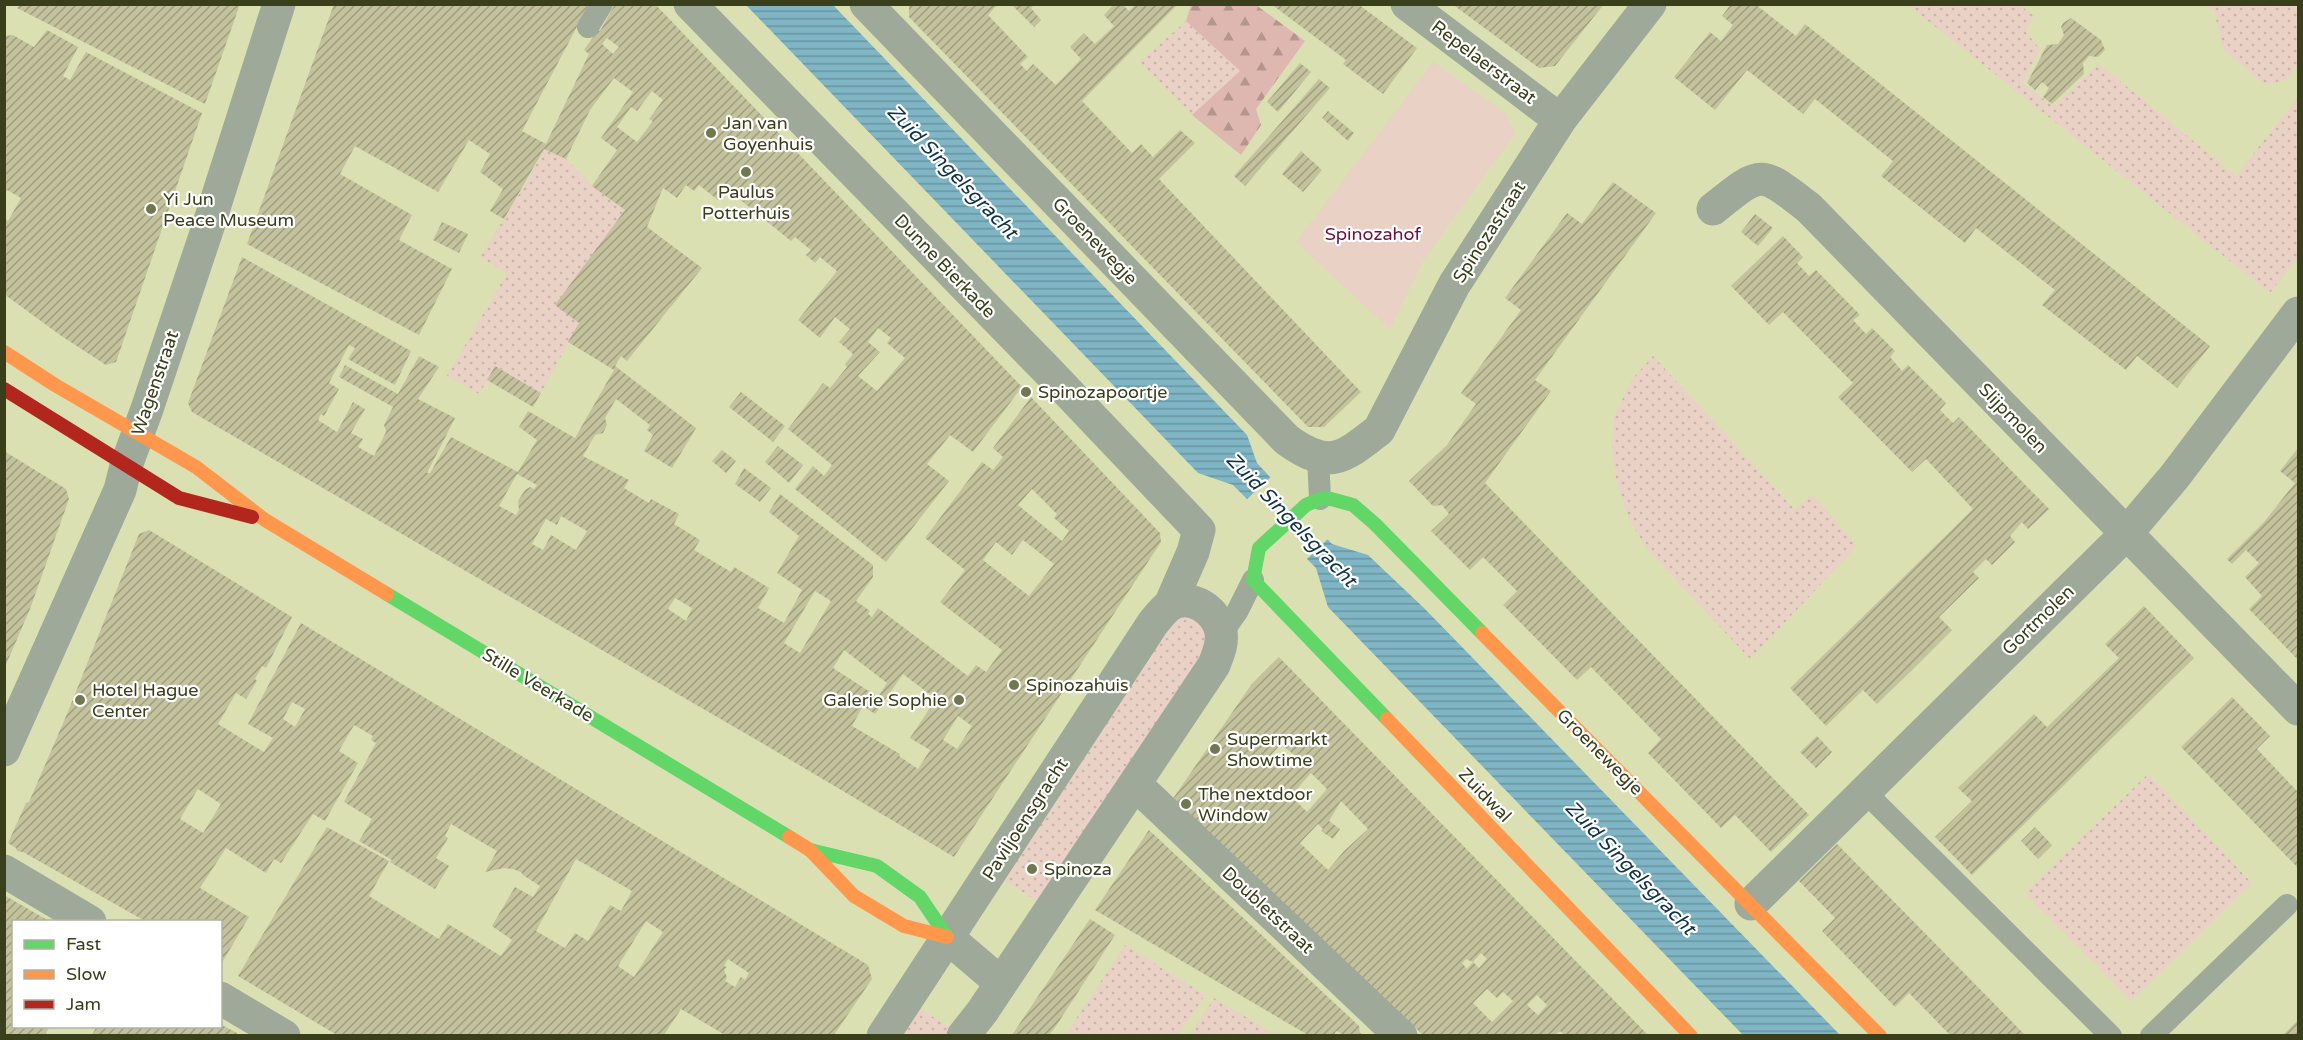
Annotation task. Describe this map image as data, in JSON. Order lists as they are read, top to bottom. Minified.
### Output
{"streets":{"street":["Repelaerstraat","Spinozastraat","Groenewegje","Dunne Bierkade","Wagenstraat","Slijpmolen","Gortmolen","Stille Veerkade","Zuidwal","Paviljoensgracht","Doubletstraat"]},"crossings":[["Repelaerstraat","Spinozastraat"],["Spinozastraat","Groenewegje"],["Groenewegje","Gortmolen"],["Dunne Bierkade","Paviljoensgracht"],["Wagenstraat","Stille Veerkade"],["Slijpmolen","Gortmolen"],["Stille Veerkade","Paviljoensgracht"]],"water":["Zuid Singelsgracht"],"parks":["Spinozahof"],"places":["Jan van Goyenhuis","Paulus Potterhuis","Yi Jun Peace Museum","Spinozapoortje","Spinozahuis","Hotel Hague Center","Galerie Sophie","Supermarkt Showtime","The nextdoor Window","Spinoza"],"legend":["Fast","Slow","Jam"]}
